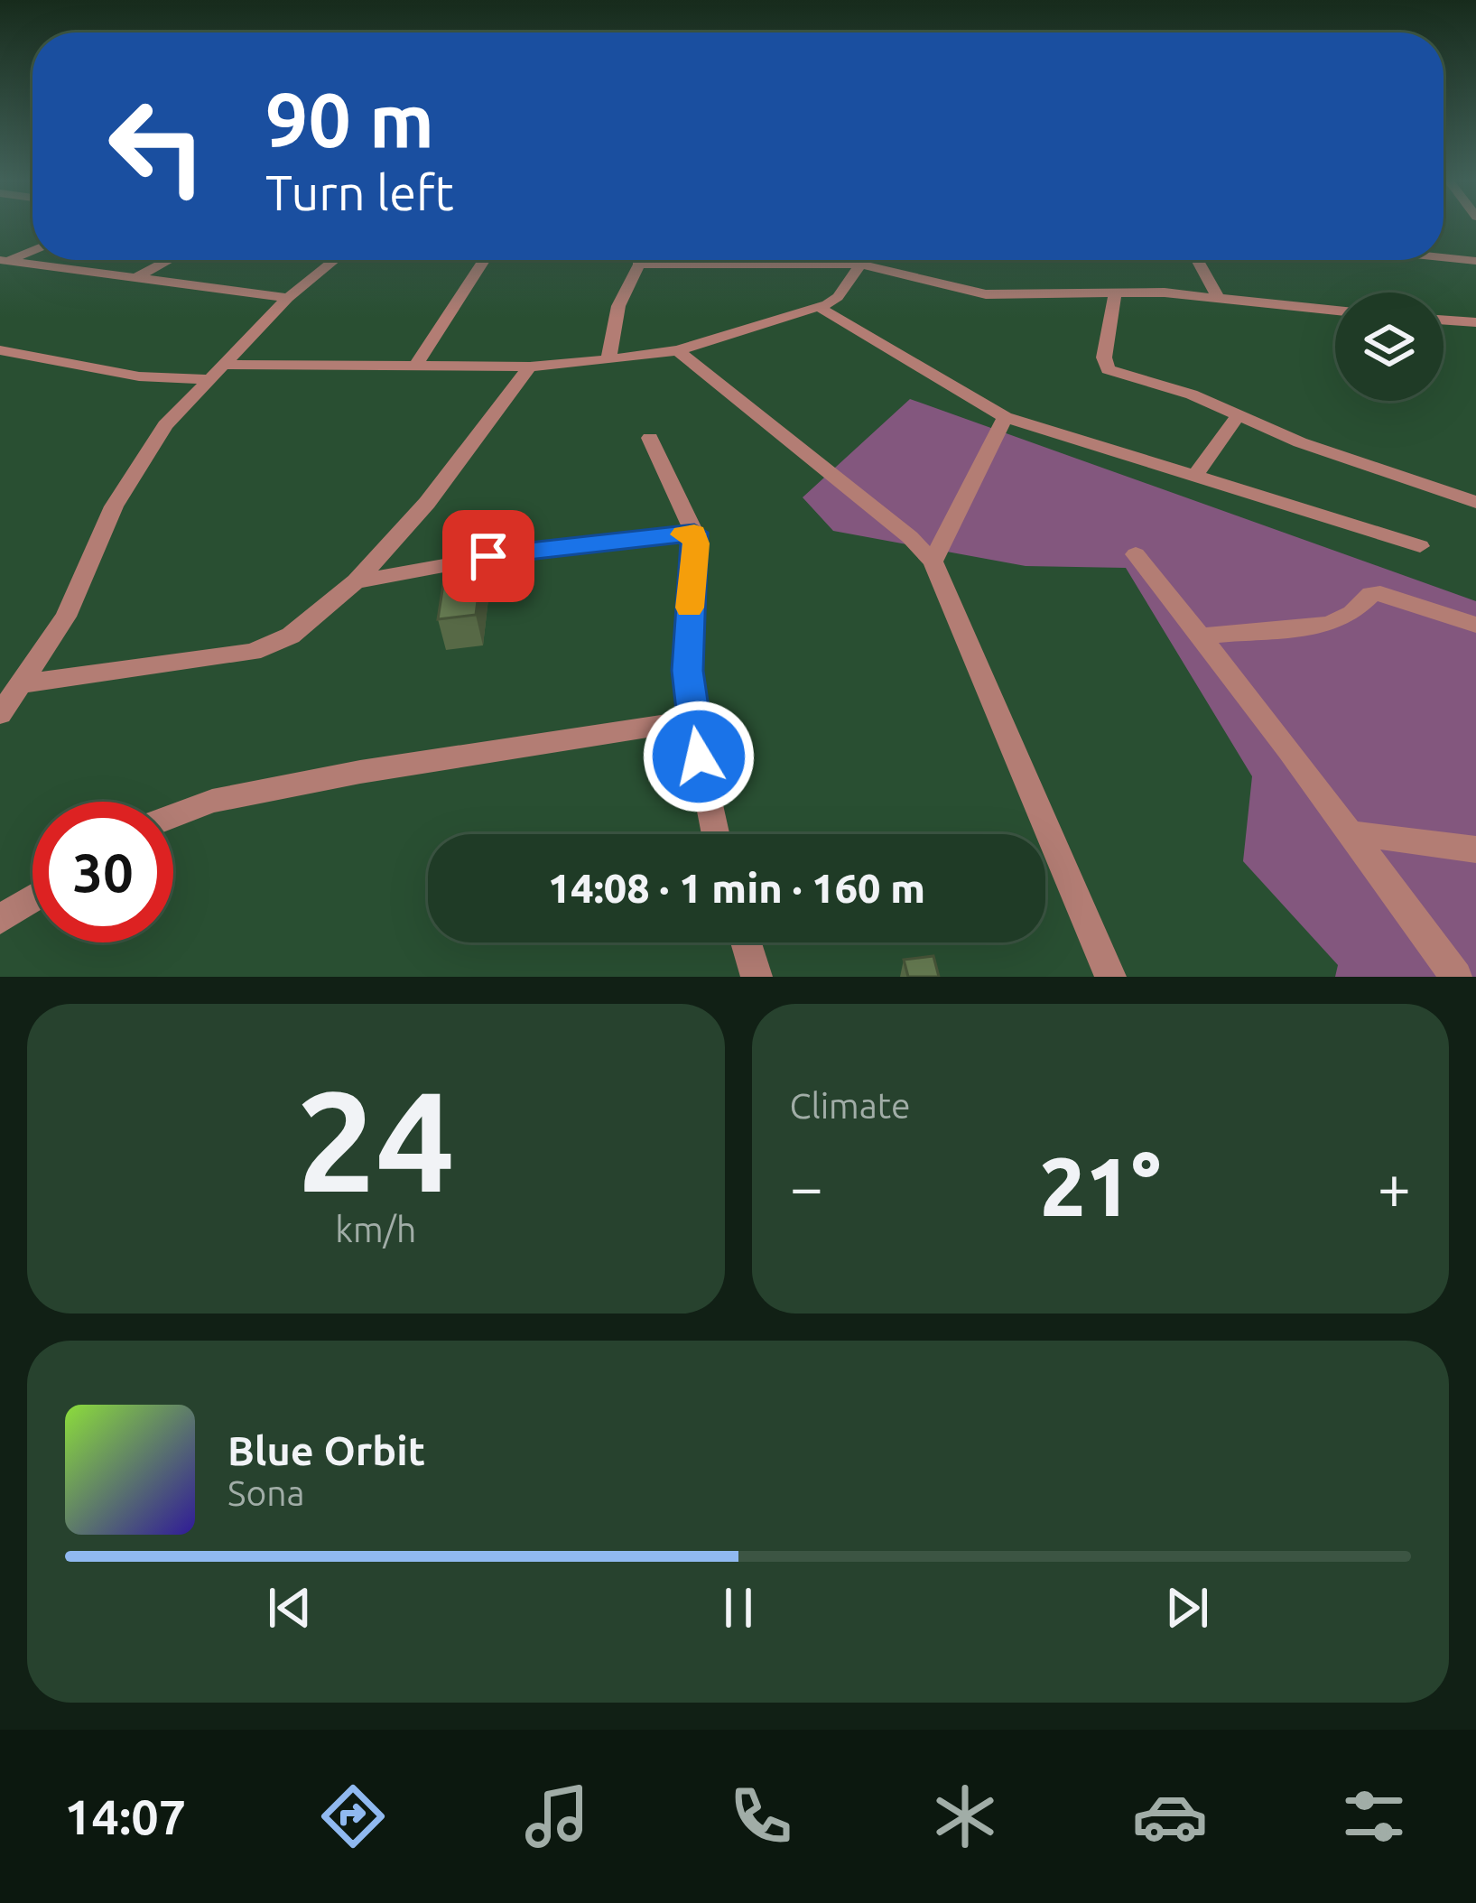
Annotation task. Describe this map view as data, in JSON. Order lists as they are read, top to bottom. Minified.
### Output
{"page":{"turn":["90 m","Turn left"],"limit":"30","trip":"14:08 · 1 min · 160 m","tile":[["24","km/h"],"Climate"],"heat":["−","21°","+"],"song":["Blue Orbit","Sona"],"tabs":"14:07"}}
